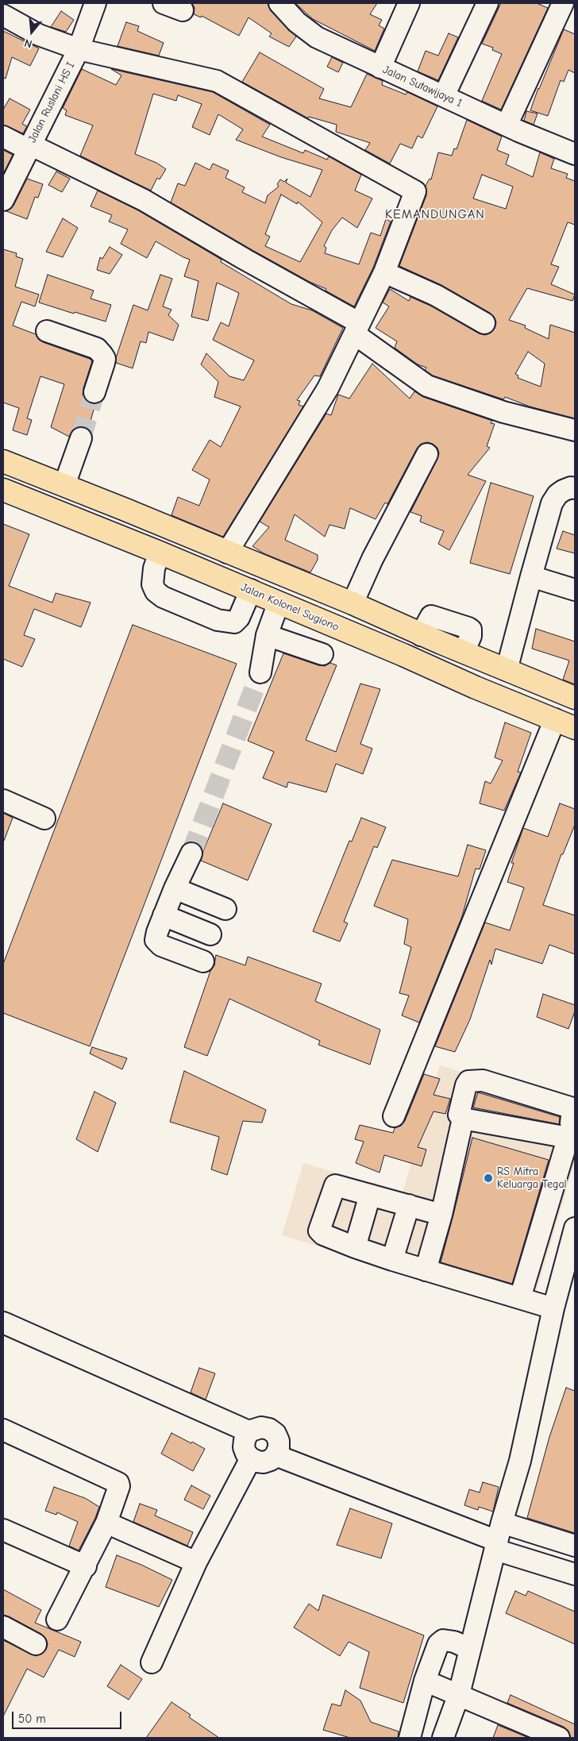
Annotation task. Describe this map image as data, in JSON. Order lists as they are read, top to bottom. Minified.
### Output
{"streets":{"highway":["Jalan Kolonel Sugiono"],"street":["Jalan Sutawijaya 1","Jalan Ruslani HS I"]},"districts":["KEMANDUNGAN"],"places":["RS Mitra Keluarga Tegal"],"scale_bar":"50 m","north":"bottom"}
